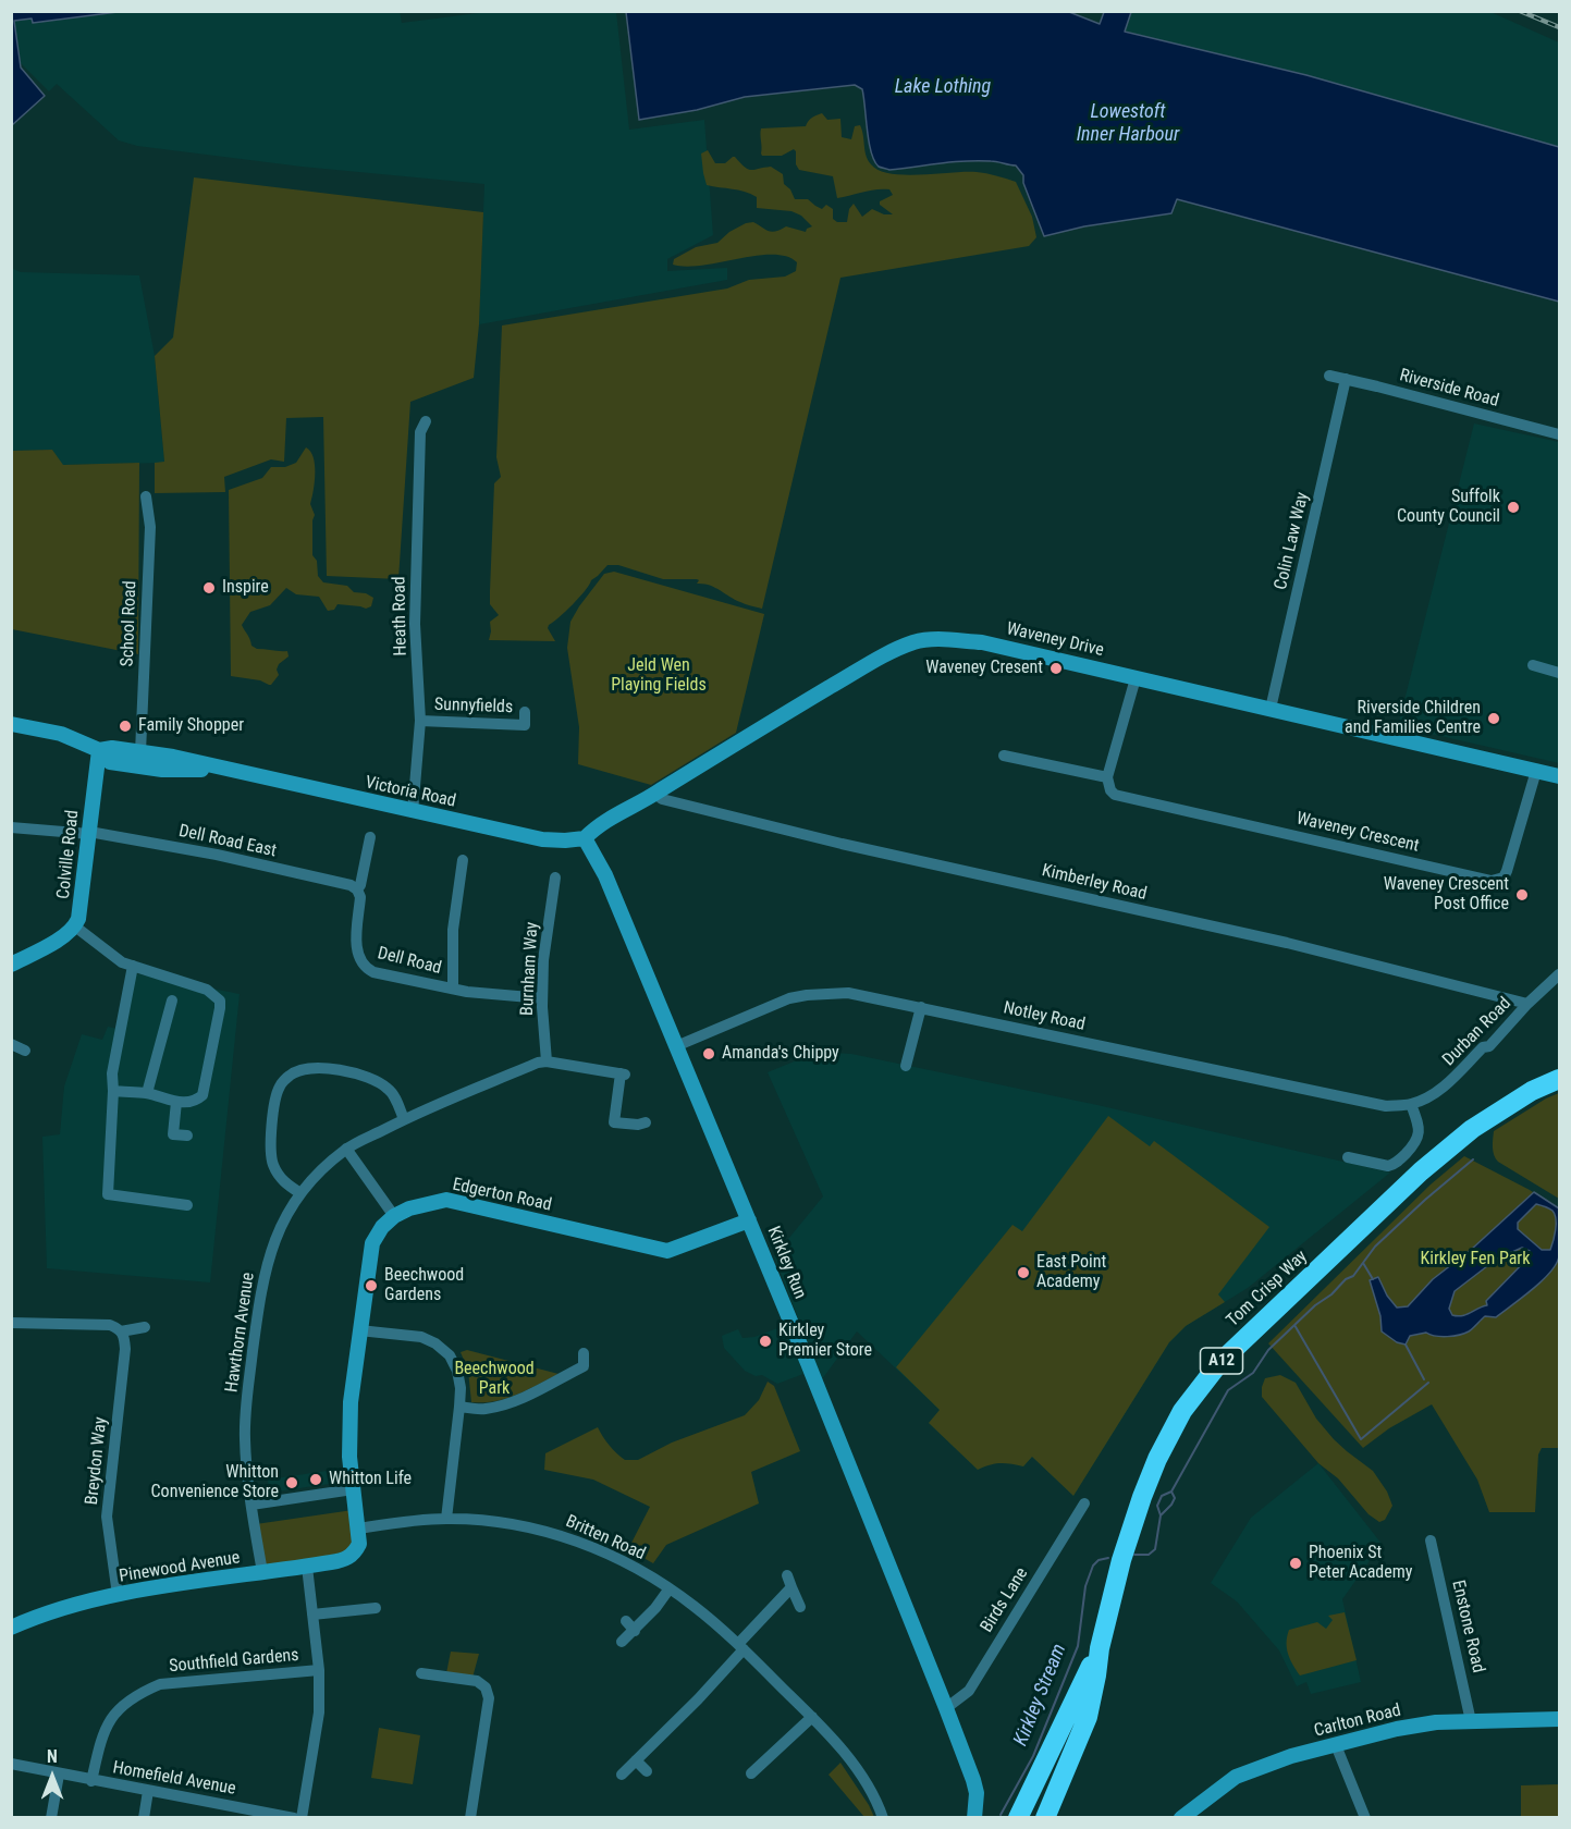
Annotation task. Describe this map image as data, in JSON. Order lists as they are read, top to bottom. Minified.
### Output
{"streets":{"highway":["Tom Crisp Way","A12"],"street":["Riverside Road","Colin Law Way","Heath Road","School Road","Waveney Drive","Sunnyfields","Victoria Road","Waveney Crescent","Dell Road East","Colville Road","Kimberley Road","Dell Road","Burnham Way","Notley Road","Durban Road","Edgerton Road","Kirkley Run","Hawthorn Avenue","Breydon Way","Britten Road","Pinewood Avenue","Birds Lane","Enstone Road","Southfield Gardens","Carlton Road","Homefield Avenue"]},"crossings":[["Riverside Road","Colin Law Way"],["Colin Law Way","Waveney Drive"],["Heath Road","Sunnyfields"],["Heath Road","Victoria Road"],["School Road","Victoria Road"],["Waveney Drive","Victoria Road"],["Waveney Drive","Waveney Crescent"],["Waveney Drive","Kimberley Road"],["Waveney Drive","Kirkley Run"],["Victoria Road","Colville Road"],["Victoria Road","Kirkley Run"],["Dell Road East","Colville Road"],["Dell Road East","Dell Road"],["Kimberley Road","Durban Road"],["Dell Road","Burnham Way"],["Burnham Way","Hawthorn Avenue"],["Notley Road","Durban Road"],["Notley Road","Kirkley Run"],["Edgerton Road","Kirkley Run"],["Kirkley Run","Birds Lane"],["Hawthorn Avenue","Pinewood Avenue"],["Breydon Way","Pinewood Avenue"],["Britten Road","Pinewood Avenue"],["Enstone Road","Carlton Road"],["Southfield Gardens","Homefield Avenue"]],"water":["Lake Lothing","Lowestoft Inner Harbour","Kirkley Stream"],"parks":["Jeld Wen Playing Fields","Kirkley Fen Park","Beechwood Park"],"places":["Suffolk County Council","Inspire","Waveney Cresent","Riverside Children and Families Centre","Family Shopper","Waveney Crescent Post Office","Amanda's Chippy","East Point Academy","Beechwood Gardens","Kirkley Premier Store","Whitton Life","Whitton Convenience Store","Phoenix St Peter Academy"],"north":"top"}
